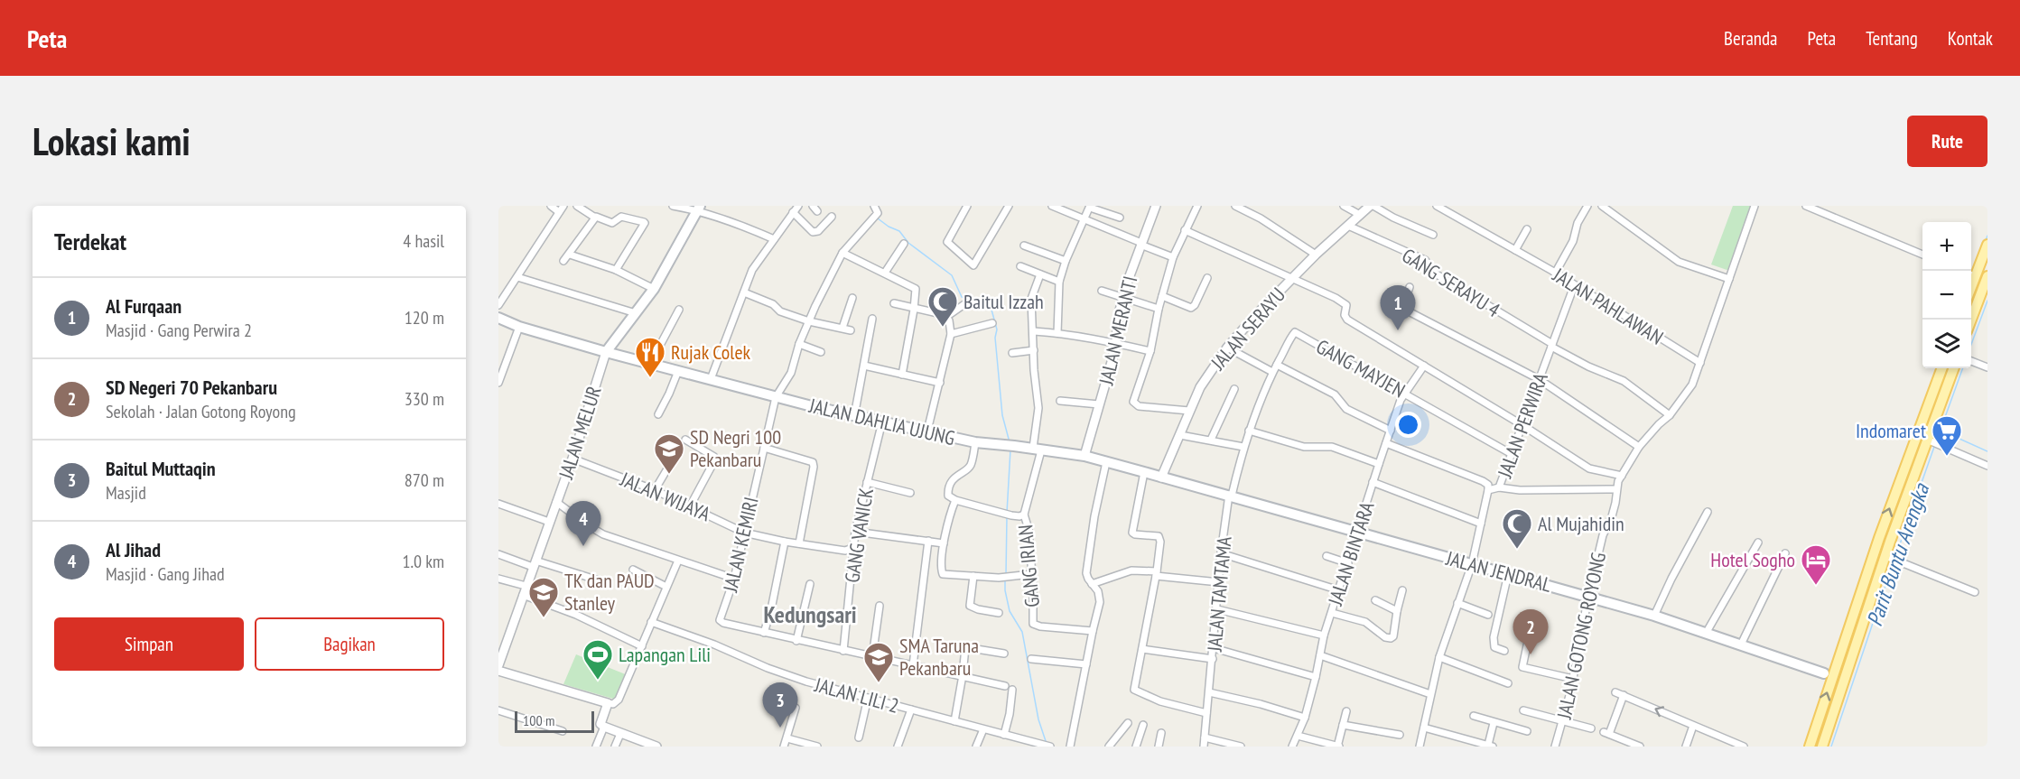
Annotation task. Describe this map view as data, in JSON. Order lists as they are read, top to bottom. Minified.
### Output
{"streets":{"main road":["JALAN DAHLIA UJUNG","JALAN JENDRAL"],"street":["GANG SERAYU 4","JALAN PAHLAWAN","JALAN SERAYU","JALAN MERANTI","GANG MAYJEN","JALAN PERWIRA","JALAN MELUR","JALAN WIJAYA","GANG VANICK","JALAN KEMIRI","JALAN BINTARA","GANG IRIAN","JALAN TAMTAMA","JALAN GOTONG ROYONG","JALAN LILI 2"]},"crossings":[["GANG SERAYU 4","JALAN SERAYU"],["GANG SERAYU 4","JALAN PERWIRA"],["GANG SERAYU 4","JALAN GOTONG ROYONG"],["JALAN PAHLAWAN","JALAN PERWIRA"],["JALAN PAHLAWAN","JALAN GOTONG ROYONG"],["JALAN SERAYU","JALAN DAHLIA UJUNG"],["JALAN SERAYU","JALAN JENDRAL"],["JALAN MERANTI","JALAN DAHLIA UJUNG"],["GANG MAYJEN","JALAN PERWIRA"],["GANG MAYJEN","JALAN BINTARA"],["GANG MAYJEN","JALAN TAMTAMA"],["JALAN DAHLIA UJUNG","JALAN MELUR"],["JALAN DAHLIA UJUNG","GANG VANICK"],["JALAN DAHLIA UJUNG","JALAN KEMIRI"],["JALAN DAHLIA UJUNG","GANG IRIAN"],["JALAN DAHLIA UJUNG","JALAN JENDRAL"],["JALAN PERWIRA","JALAN JENDRAL"],["JALAN MELUR","JALAN WIJAYA"],["JALAN WIJAYA","GANG VANICK"],["JALAN WIJAYA","JALAN KEMIRI"],["GANG VANICK","JALAN KEMIRI"],["JALAN BINTARA","JALAN JENDRAL"],["JALAN JENDRAL","JALAN TAMTAMA"],["JALAN JENDRAL","JALAN GOTONG ROYONG"]],"districts":["Kedungsari"],"water":["Parit Buntu Arengka"],"places":{"mosque":["Baitul Izzah","Al Mujahidin"],"restaurant":["Rujak Colek"],"supermarket":["Indomaret"],"school or university":["SD Negri 100 Pekanbaru","TK dan PAUD Stanley","SMA Taruna Pekanbaru"],"hotel":["Hotel Sogho"],"sports":["Lapangan Lili"]},"scale_bar":"100 m","page":{"header":"Peta","nav":["Beranda","Peta","Tentang","Kontak"],"buttons":["Rute",["Simpan","Bagikan"]],"title":"Lokasi kami","heading":["Terdekat","4 hasil"],"map_buttons":["+","−"],"list":[{"mark":"1","name":"Al Furqaan","note":"Masjid · Gang Perwira 2","value":"120 m"},{"mark":"2","name":"SD Negeri 70 Pekanbaru","note":"Sekolah · Jalan Gotong Royong","value":"330 m"},{"mark":"3","name":"Baitul Muttaqin","note":"Masjid","value":"870 m"},{"mark":"4","name":"Al Jihad","note":"Masjid · Gang Jihad","value":"1.0 km"}],"pins":["1","4","2","3"],"scale":"100 m"}}
